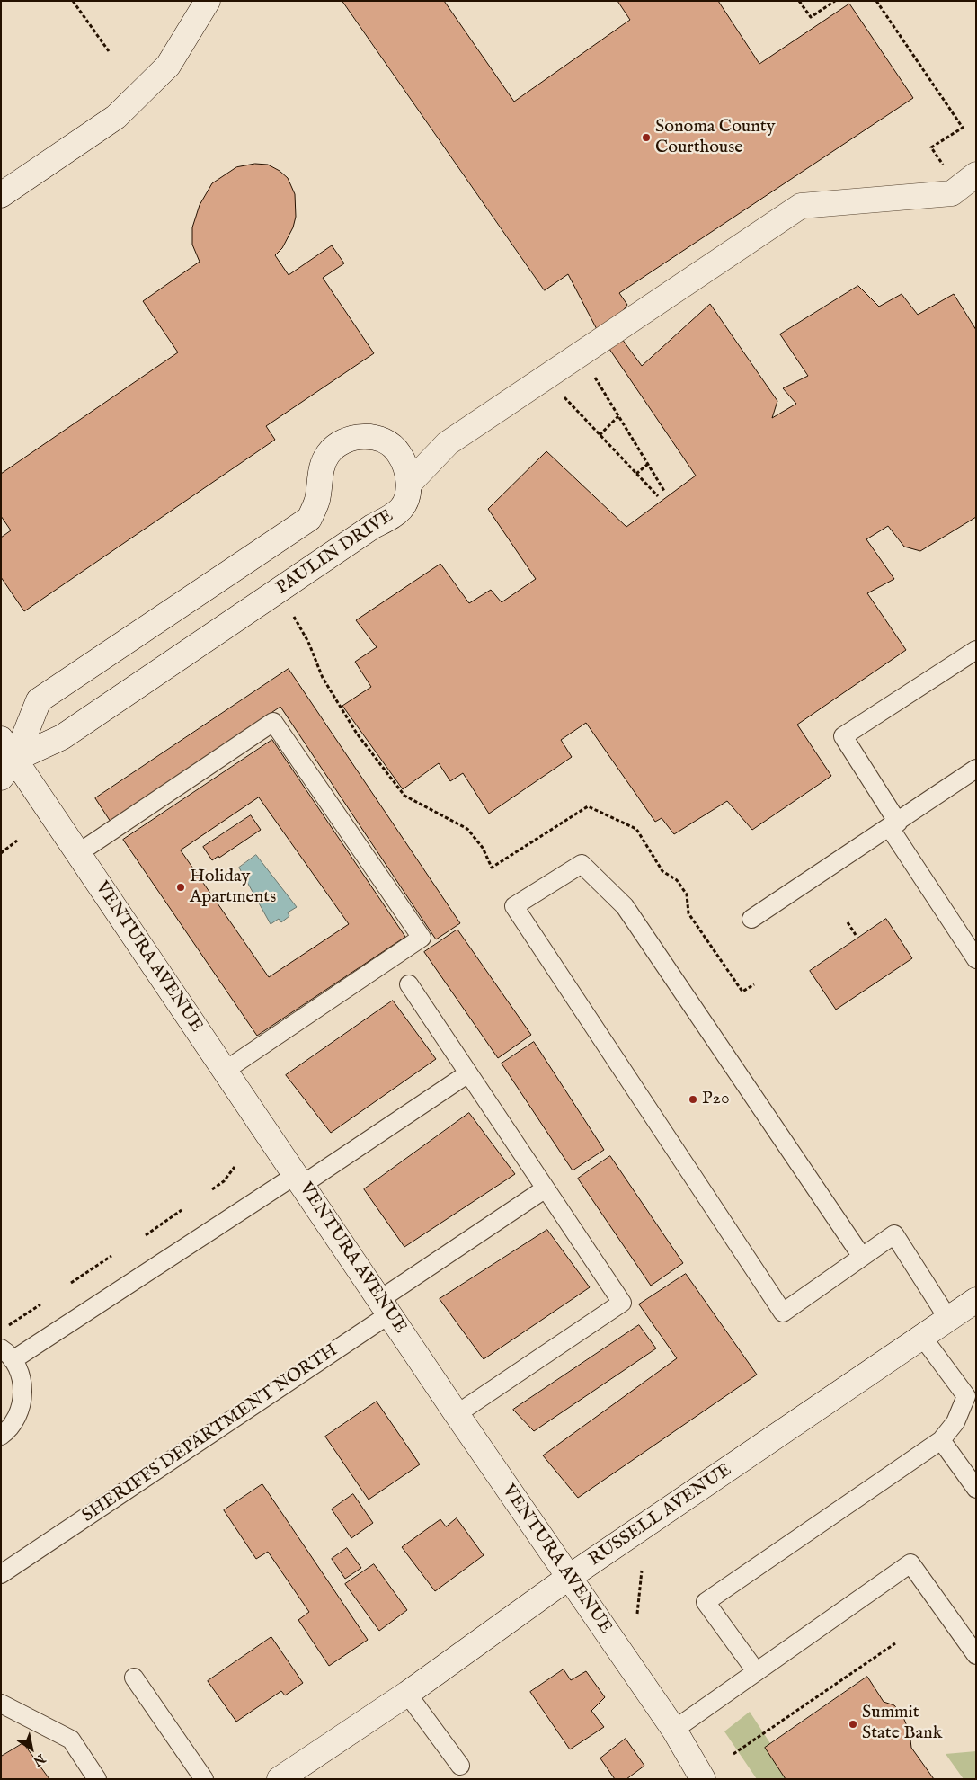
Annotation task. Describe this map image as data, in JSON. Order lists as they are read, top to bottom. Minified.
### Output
{"streets":{"street":["PAULIN DRIVE","VENTURA AVENUE","RUSSELL AVENUE"],"lane":["SHERIFFS DEPARTMENT NORTH"]},"crossings":[["PAULIN DRIVE","VENTURA AVENUE"],["VENTURA AVENUE","SHERIFFS DEPARTMENT NORTH"],["VENTURA AVENUE","RUSSELL AVENUE"]],"places":["Sonoma County Courthouse","Holiday Apartments","P20","Summit State Bank"],"north":"bottom right"}
